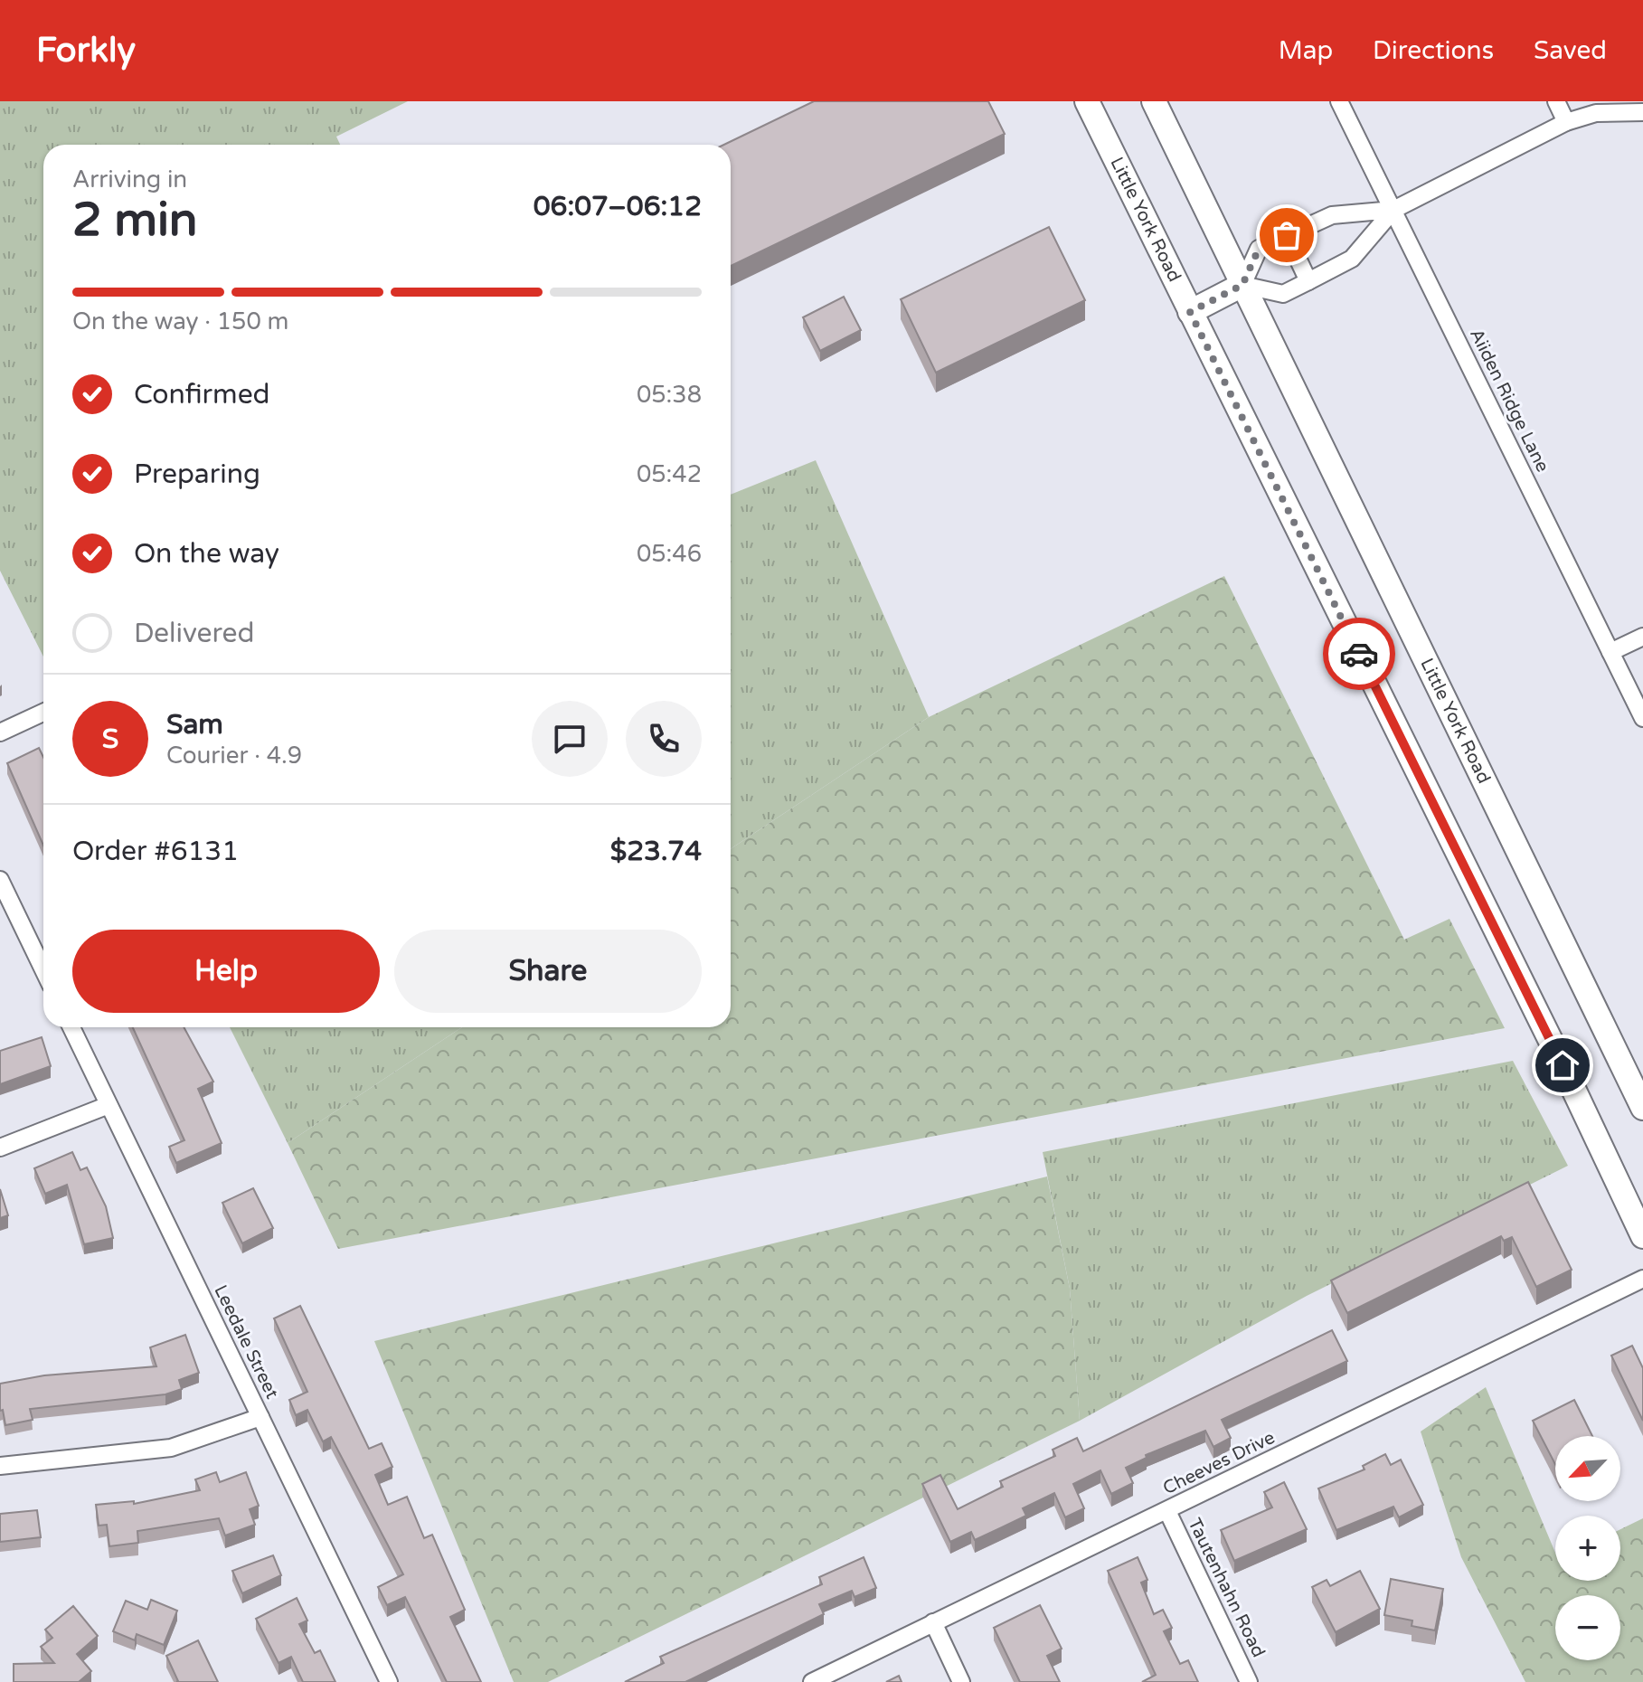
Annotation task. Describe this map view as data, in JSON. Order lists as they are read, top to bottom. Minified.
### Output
{"streets":{"main road":["Little York Road"],"street":["Aiiden Ridge Lane","Leedale Street","Cheeves Drive","Tautenhahn Road"]},"crossings":[["Cheeves Drive","Tautenhahn Road"]],"north":"bottom left","page":{"header":"Forkly","nav":["Map","Directions","Saved"],"heading":["2 min","Arriving in","06:07–06:12"],"panel":["Sam","Courier · 4.9","Order #6131","$23.74"],"bar":"On the way · 150 m","list":[["Confirmed","05:38"],["Preparing","05:42"],["On the way","05:46"],"Delivered"],"round":"S","buttons":["Help","Share"],"map_buttons":["+","−"]}}
